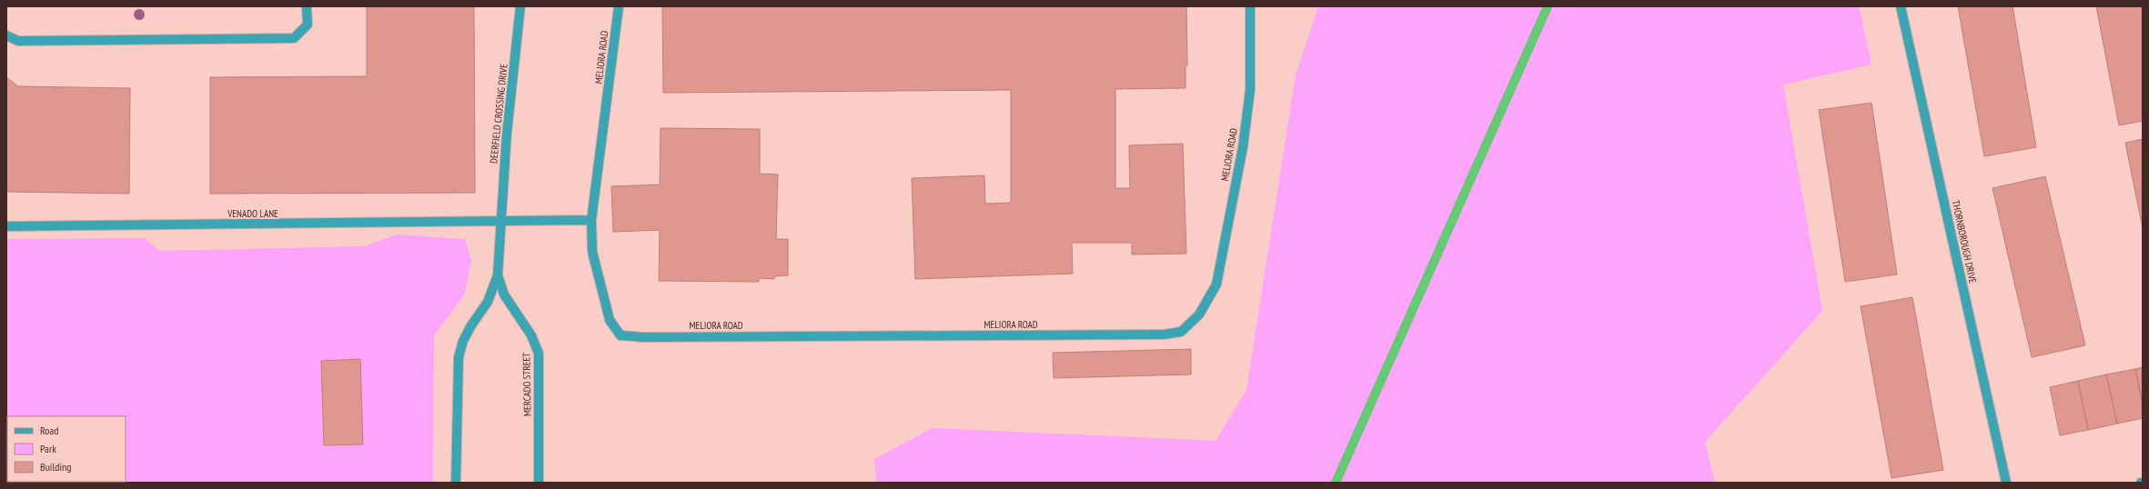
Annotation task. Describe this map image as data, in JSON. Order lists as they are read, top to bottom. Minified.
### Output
{"streets":{"street":["MELIORA ROAD","DEERFIELD CROSSING DRIVE","VENADO LANE","THORNBOROUGH DRIVE","MERCADO STREET"]},"crossings":[["DEERFIELD CROSSING DRIVE","VENADO LANE"],["DEERFIELD CROSSING DRIVE","MERCADO STREET"],["VENADO LANE","MERCADO STREET"]],"legend":["Road","Park","Building"]}
